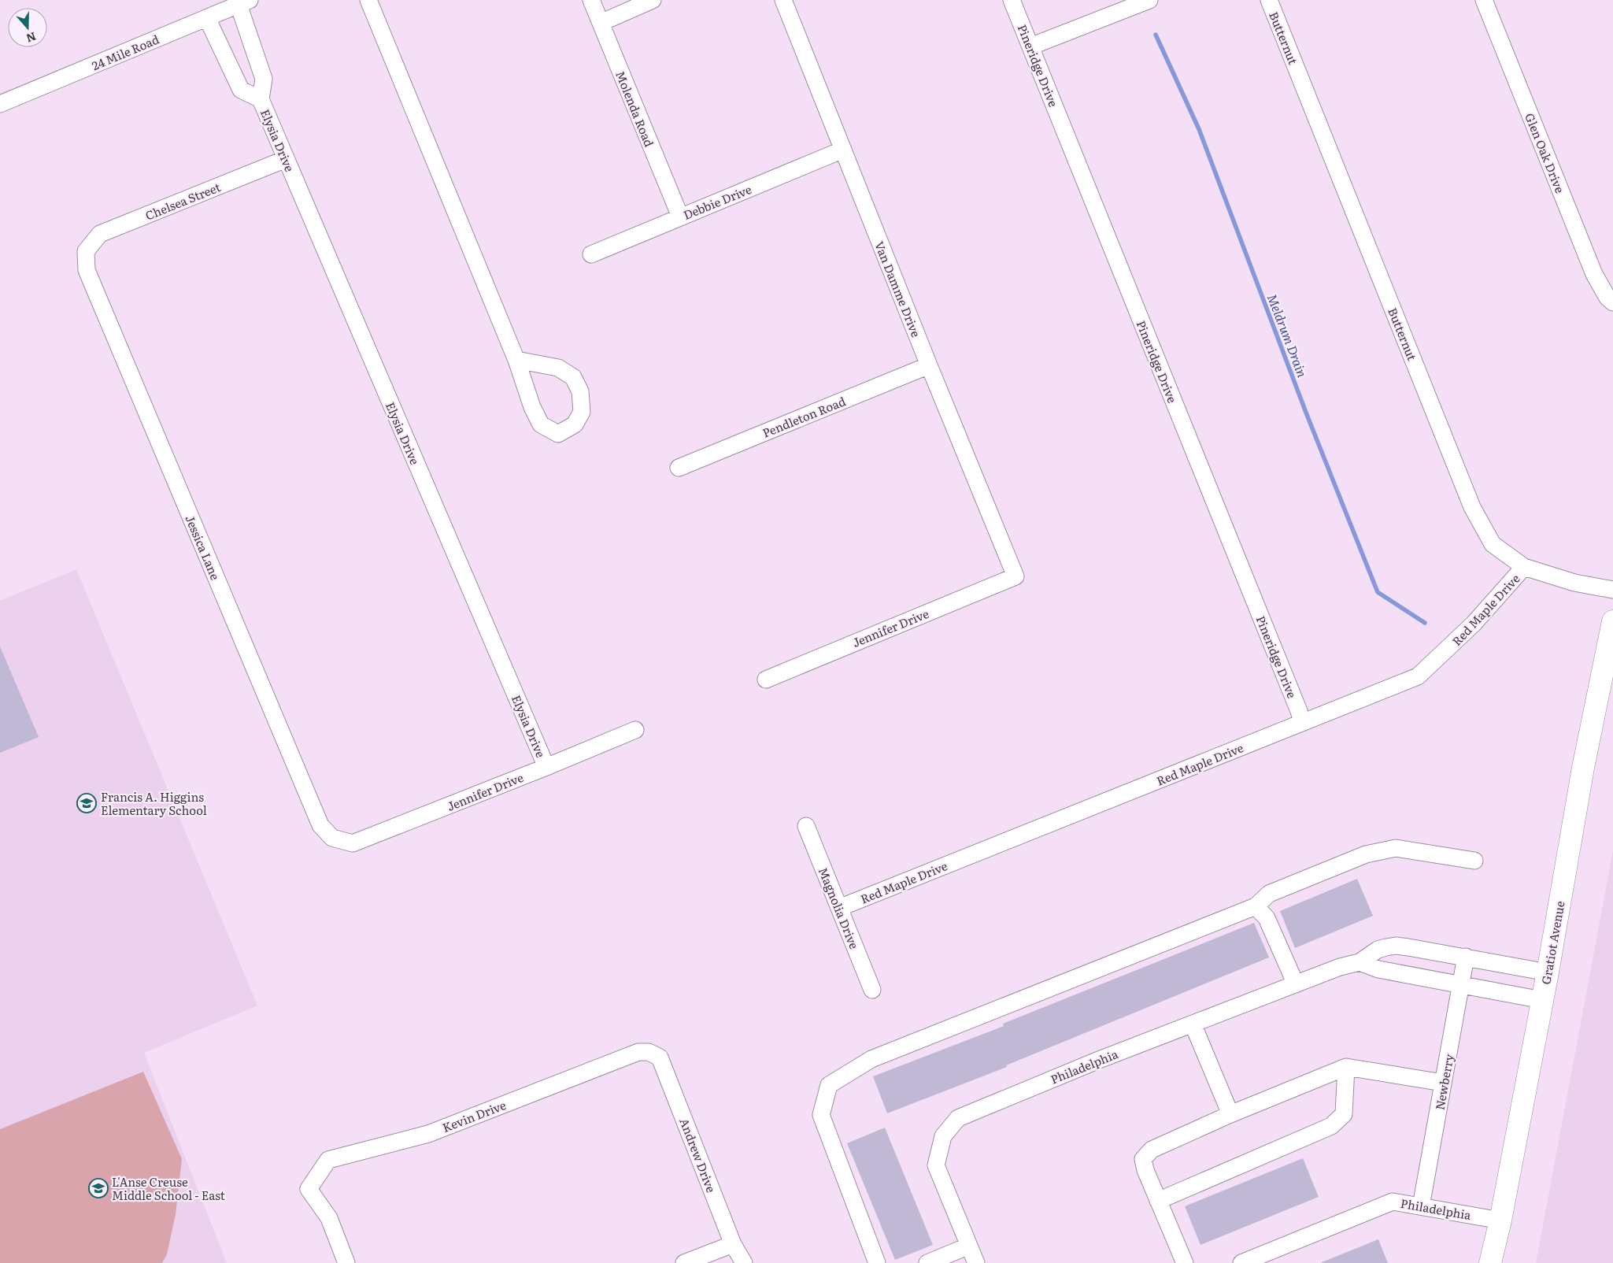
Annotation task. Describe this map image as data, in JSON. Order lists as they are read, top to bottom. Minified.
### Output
{"streets":{"main road":["Gratiot Avenue"],"street":["Butternut","24 Mile Road","Pineridge Drive","Molenda Road","Elysia Drive","Glen Oak Drive","Chelsea Street","Debbie Drive","Van Damme Drive","Pendleton Road","Jessica Lane","Red Maple Drive","Jennifer Drive","Magnolia Drive","Philadelphia","Newberry","Kevin Drive","Andrew Drive"]},"crossings":[["Butternut","Red Maple Drive"],["24 Mile Road","Elysia Drive"],["Pineridge Drive","Red Maple Drive"],["Molenda Road","Debbie Drive"],["Elysia Drive","Chelsea Street"],["Elysia Drive","Jennifer Drive"],["Chelsea Street","Jessica Lane"],["Debbie Drive","Van Damme Drive"],["Van Damme Drive","Pendleton Road"],["Van Damme Drive","Jennifer Drive"],["Jessica Lane","Jennifer Drive"],["Red Maple Drive","Magnolia Drive"],["Gratiot Avenue","Philadelphia"],["Philadelphia","Newberry"],["Kevin Drive","Andrew Drive"]],"water":["Meldrum Drain"],"places":{"school or university":["Francis A. Higgins Elementary School","L'Anse Creuse Middle School - East"]},"north":"bottom"}
